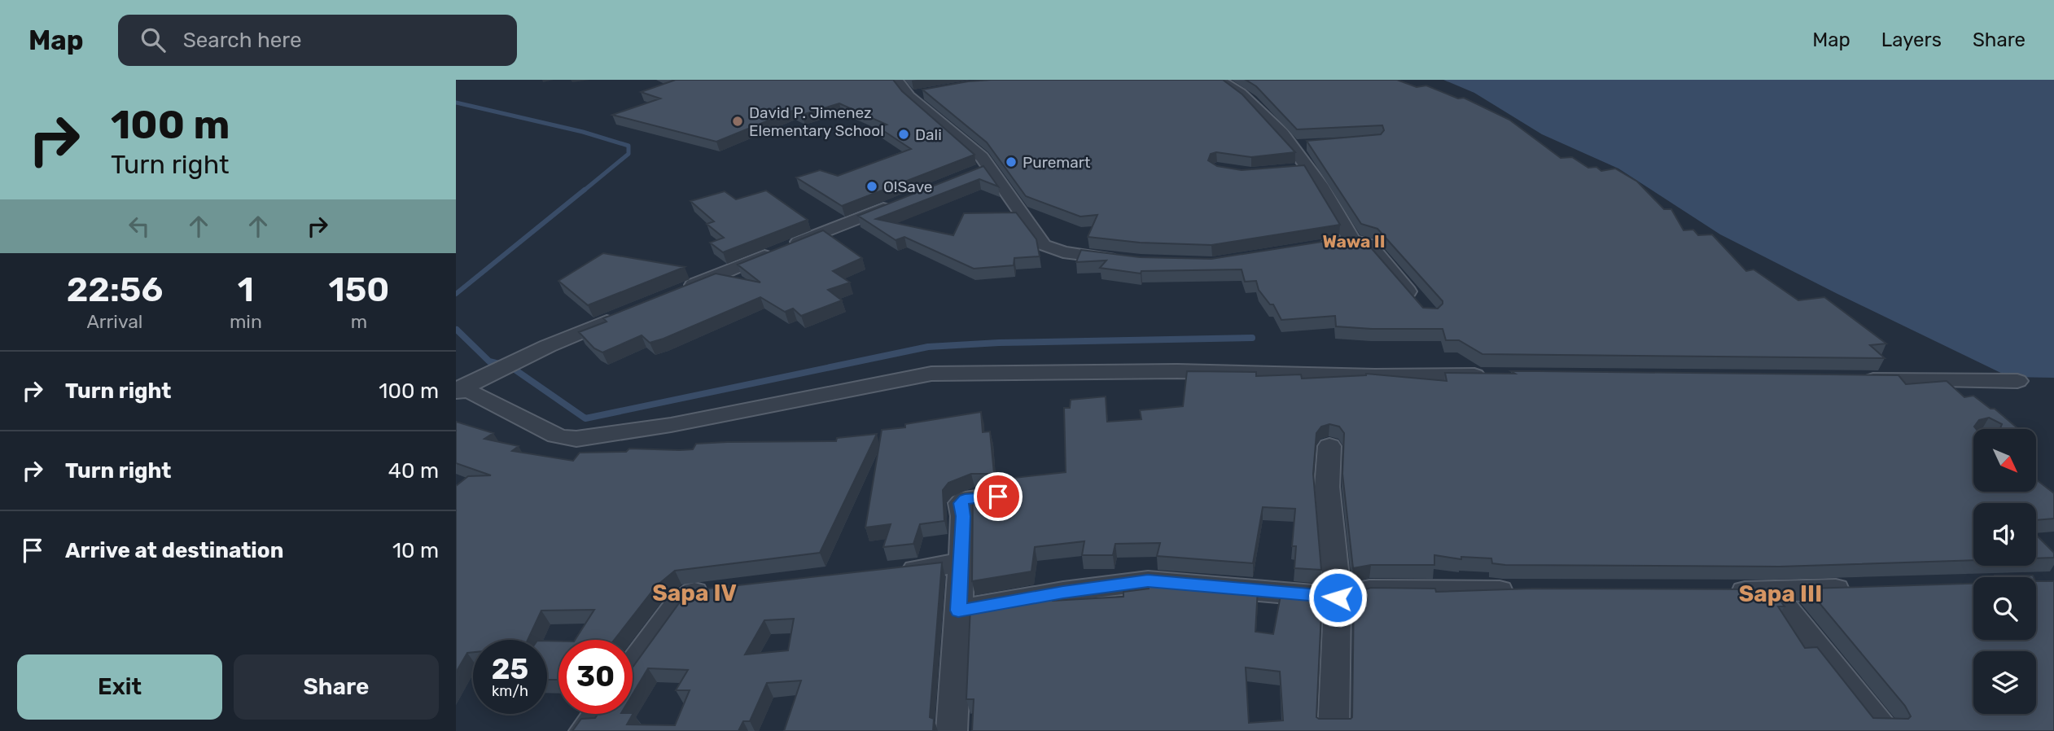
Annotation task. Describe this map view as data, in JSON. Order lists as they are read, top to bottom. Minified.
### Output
{"districts":["Wawa II","Sapa IV","Sapa III"],"places":["David P. Jimenez Elementary School","Dali","Puremart","O!Save"],"north":"bottom right","page":{"header":"Map","search":"Search here","nav":["Map","Layers","Share"],"turn":["100 m","Turn right"],"eta":["22:56","Arrival","1","min","150","m"],"list":[{"name":"Turn right","value":"100 m"},{"name":"Turn right","value":"40 m"},{"name":"Arrive at destination","value":"10 m"}],"speed":"25 km/h","limit":"30","buttons":["Exit","Share"]}}
